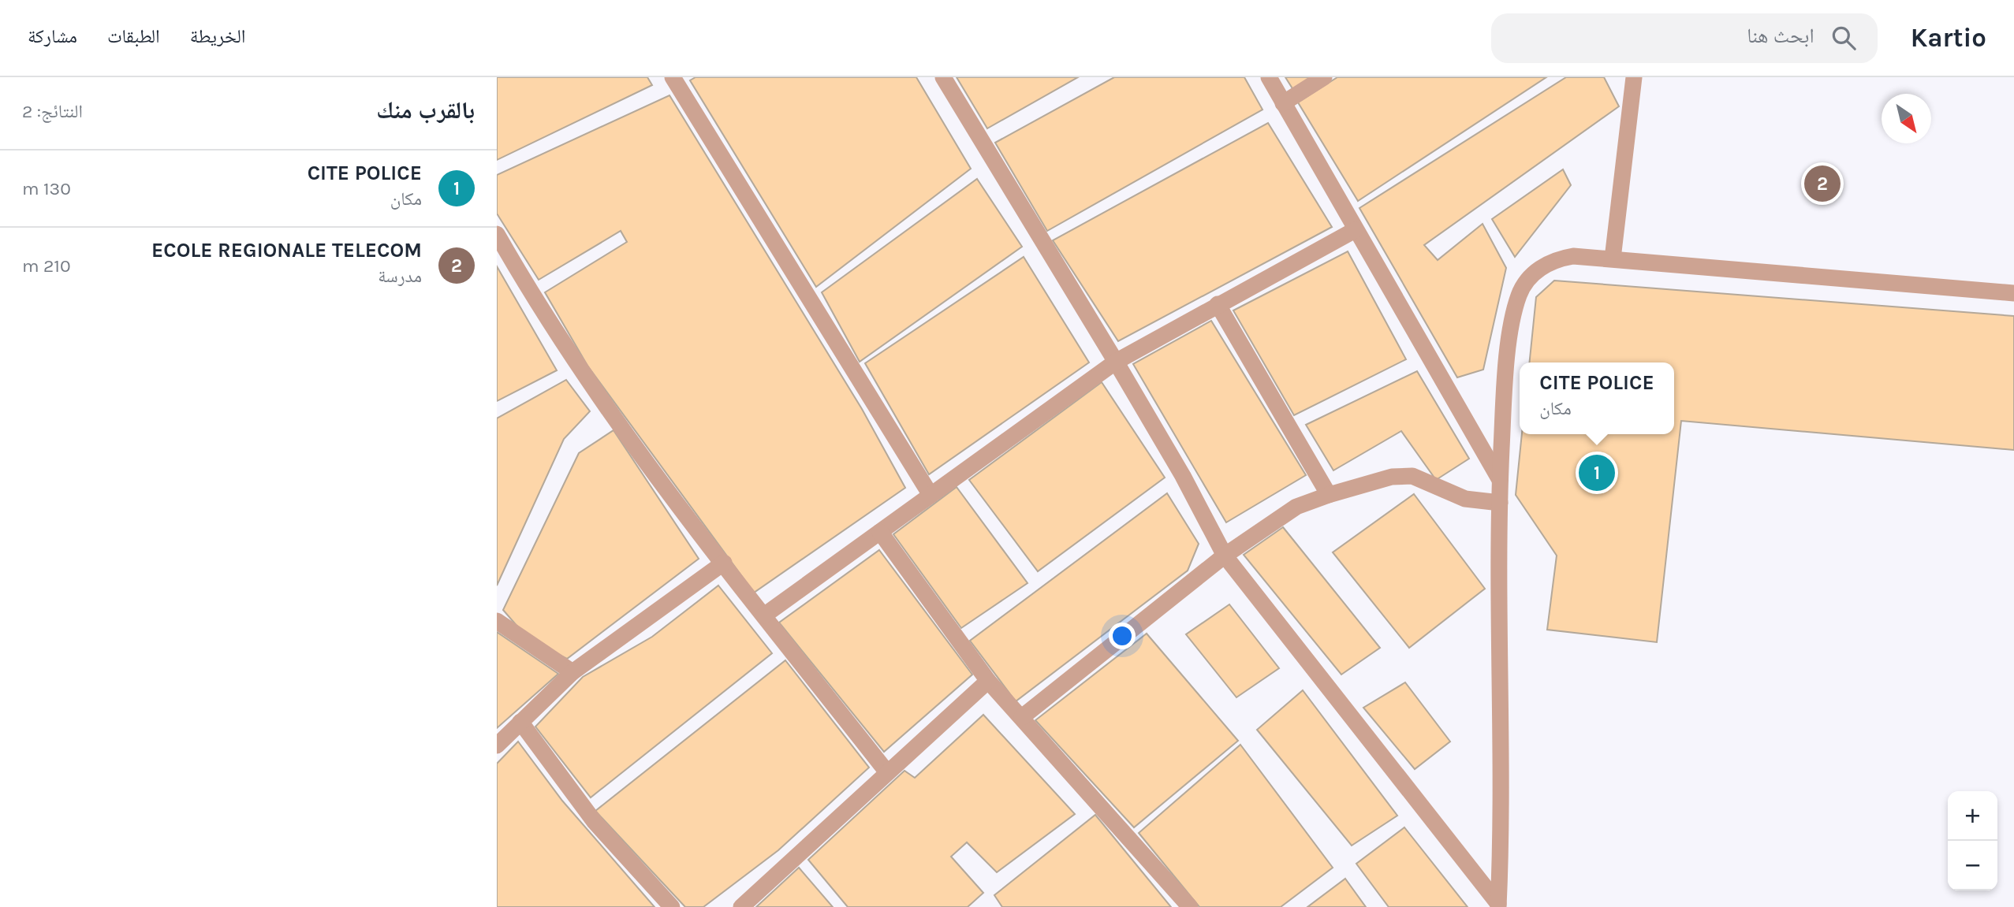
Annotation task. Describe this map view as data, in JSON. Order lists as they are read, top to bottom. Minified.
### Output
{"north":"bottom right","page":{"header":"Kartio","search":"ابحث هنا","nav":["الخريطة","الطبقات","مشاركة"],"heading":["بالقرب منك","النتائج: 2"],"list":[{"mark":"1","name":"CITE POLICE","note":"مكان","value":"130 m"},{"mark":"2","name":"ECOLE REGIONALE TELECOM","note":"مدرسة","value":"210 m"}],"pins":["2","1"],"popup":["CITE POLICE","مكان"],"map_buttons":["+","−"]}}
